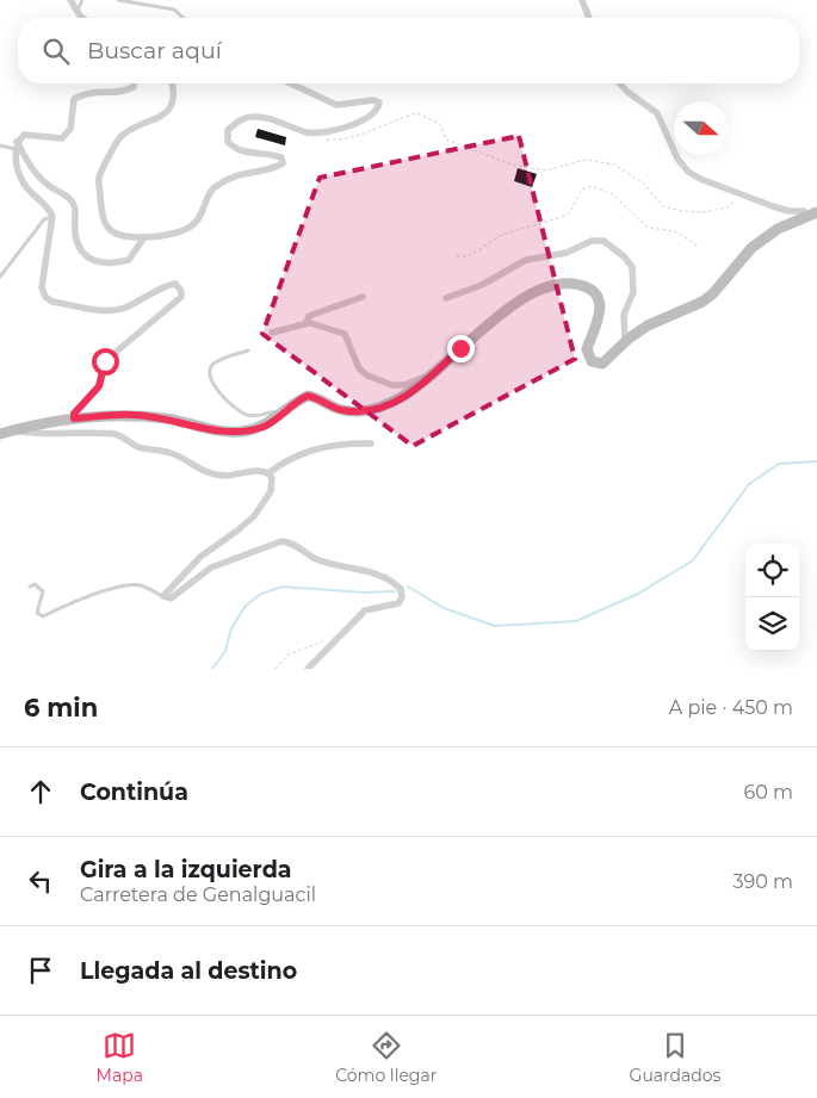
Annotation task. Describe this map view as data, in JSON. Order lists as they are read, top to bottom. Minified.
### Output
{"north":"right","page":{"search":"Buscar aquí","heading":["6 min","A pie · 450 m"],"list":[["Continúa","60 m"],["Gira a la izquierda","Carretera de Genalguacil","390 m"],"Llegada al destino"],"nav":["Mapa","Cómo llegar","Guardados"]}}
